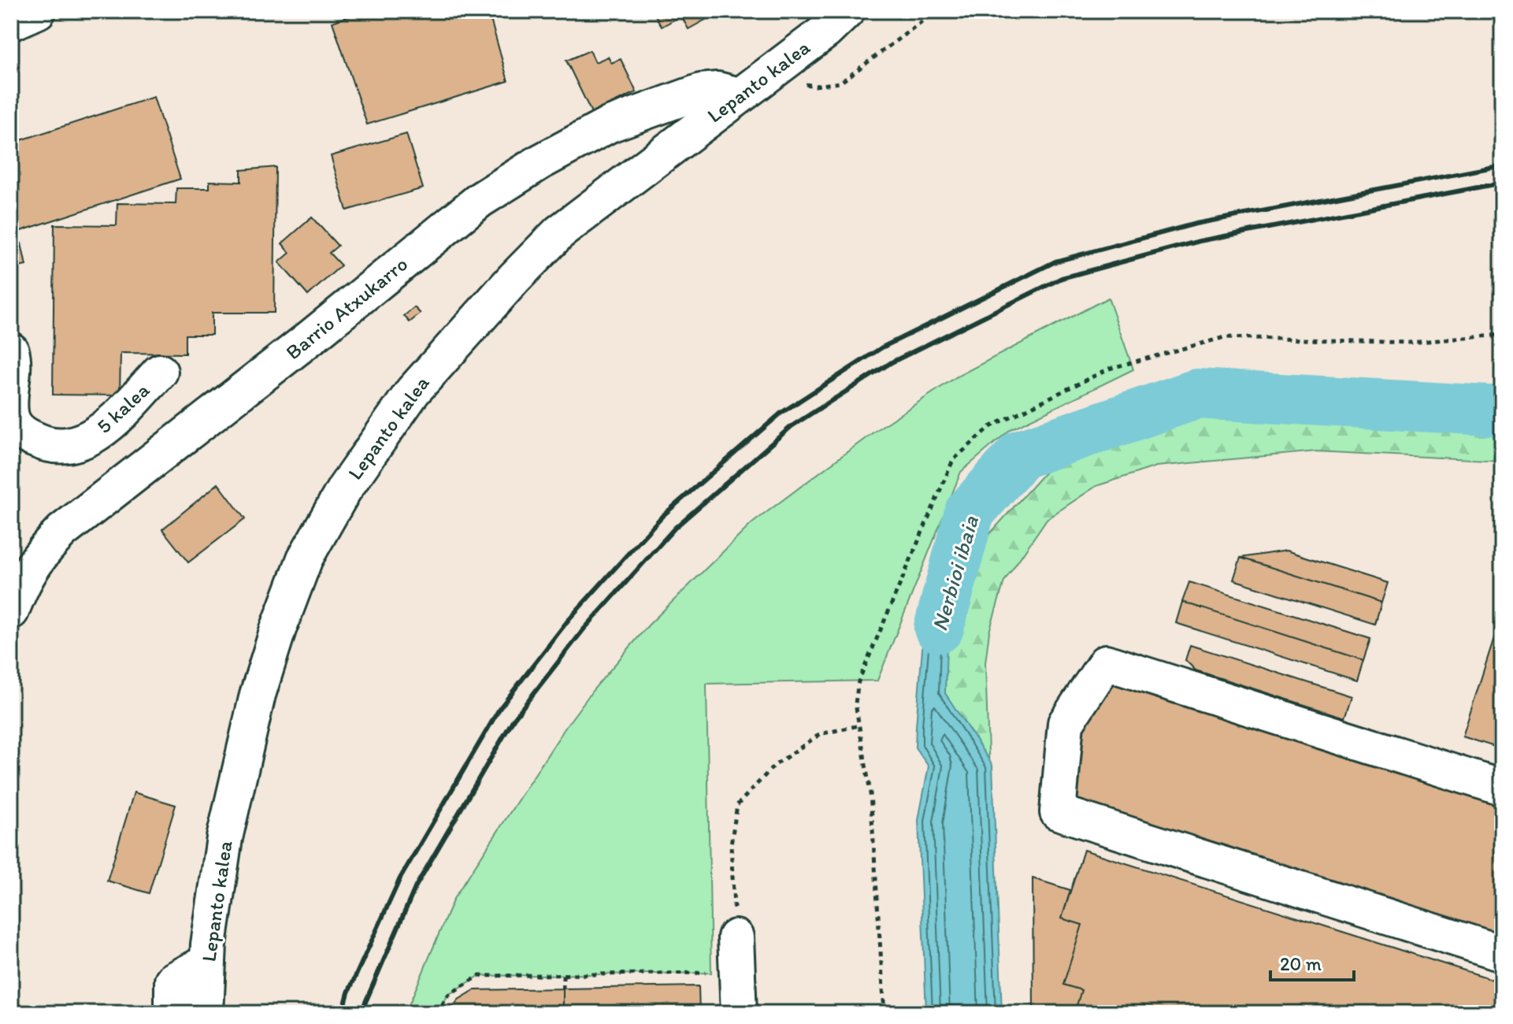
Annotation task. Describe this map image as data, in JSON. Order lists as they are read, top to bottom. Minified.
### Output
{"streets":{"street":["Lepanto kalea","Barrio Atxukarro","5 kalea"]},"crossings":[["Lepanto kalea","Barrio Atxukarro"]],"water":["Nerbioi ibaia"],"scale_bar":"20 m"}
